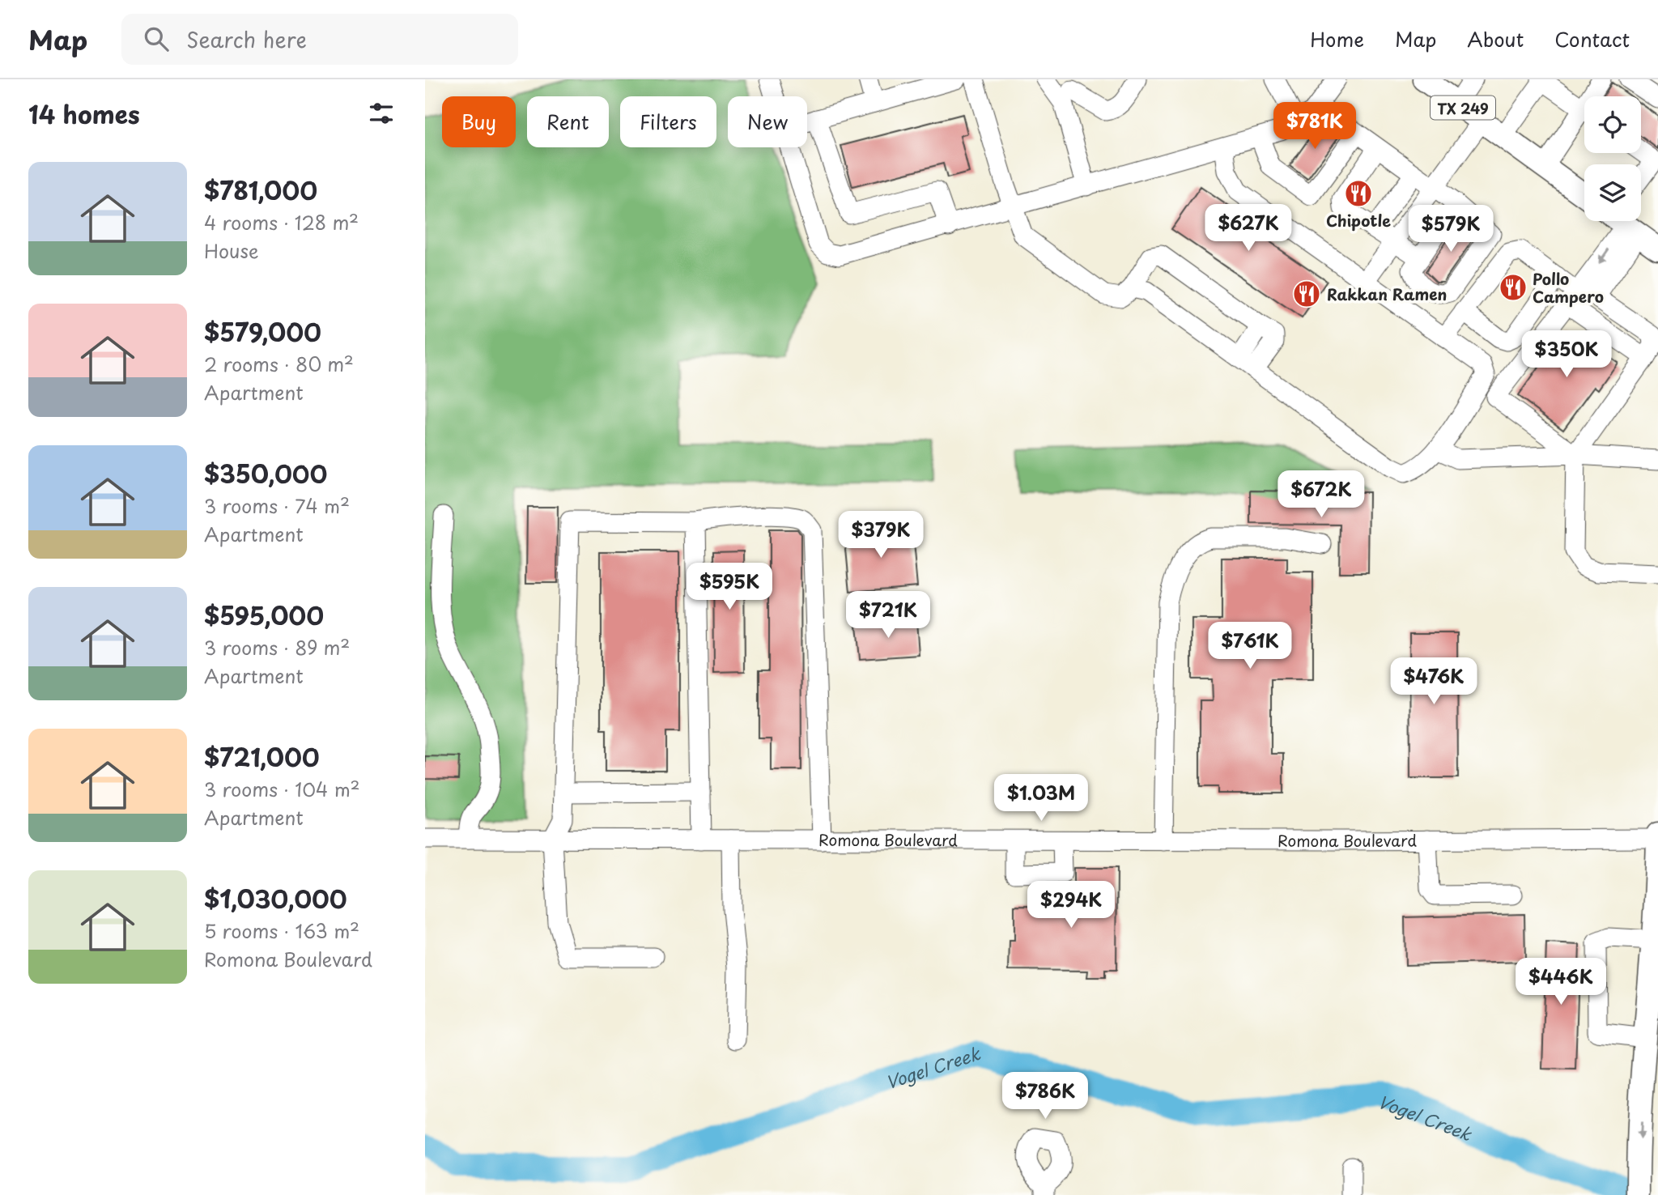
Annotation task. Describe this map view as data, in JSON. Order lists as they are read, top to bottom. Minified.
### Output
{"streets":{"main road":["TX 249"],"street":["Romona Boulevard"]},"water":["Vogel Creek"],"places":{"restaurant":["Chipotle","Pollo Campero","Rakkan Ramen"]},"page":{"header":"Map","search":"Search here","nav":["Home","Map","About","Contact"],"heading":"14 homes","chip":["Buy","Rent","Filters","New"],"price":["$781K","$627K","$579K","$350K","$672K","$379K","$595K","$721K","$761K","$476K","$1.03M","$294K","$446K","$786K"],"list":[{"name":"$781,000","note":"4 rooms · 128 m² · House"},{"name":"$579,000","note":"2 rooms · 80 m² · Apartment"},{"name":"$350,000","note":"3 rooms · 74 m² · Apartment"},{"name":"$595,000","note":"3 rooms · 89 m² · Apartment"},{"name":"$721,000","note":"3 rooms · 104 m² · Apartment"},{"name":"$1,030,000","note":"5 rooms · 163 m² · Romona Boulevard"}]}}
